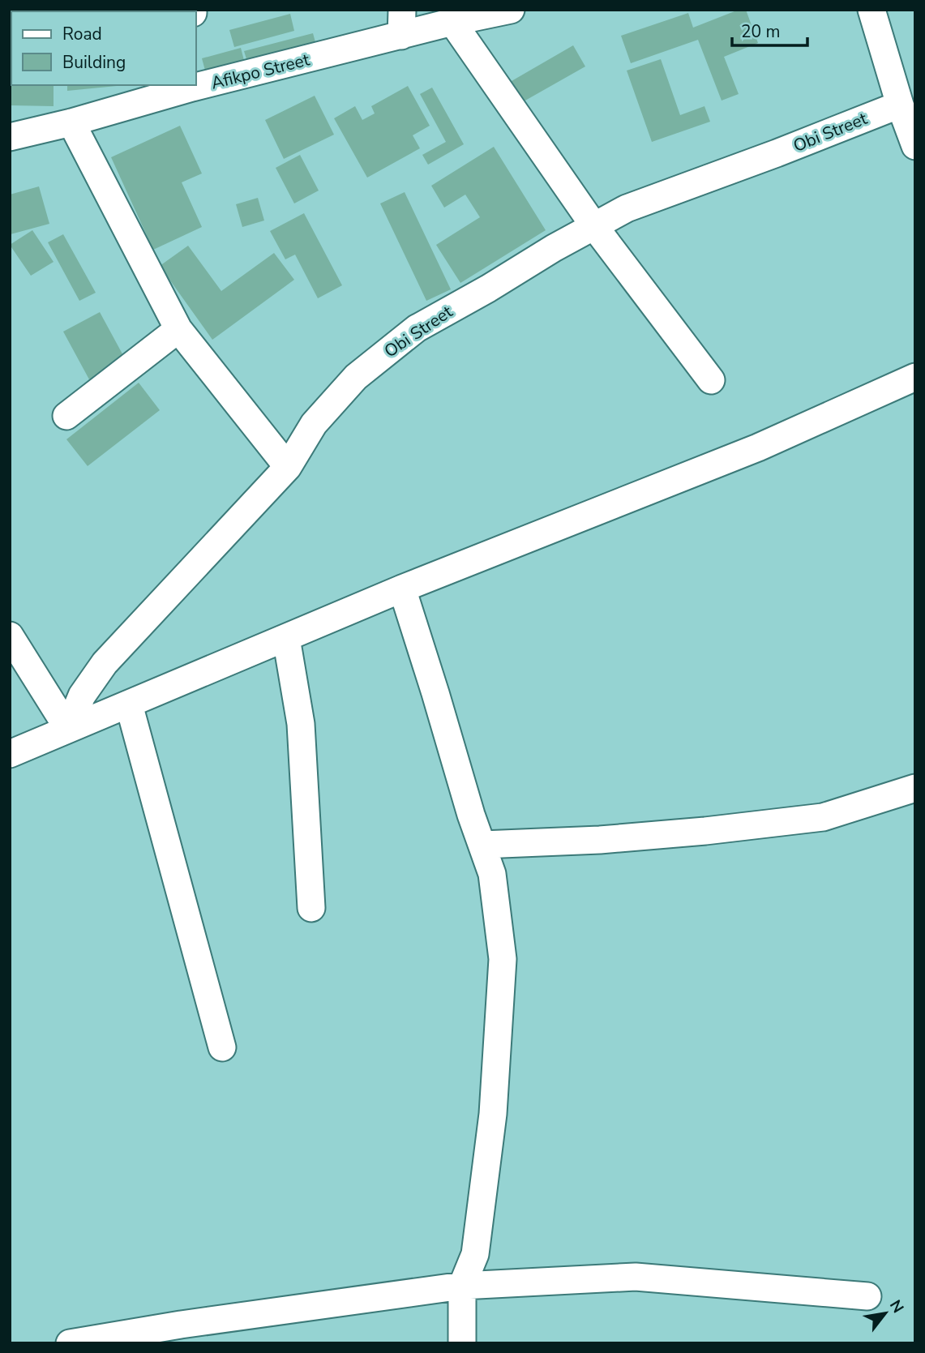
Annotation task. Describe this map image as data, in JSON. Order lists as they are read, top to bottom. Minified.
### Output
{"streets":{"street":["Afikpo Street","Obi Street"]},"legend":["Road","Building"],"scale_bar":"20 m","north":"top right"}
